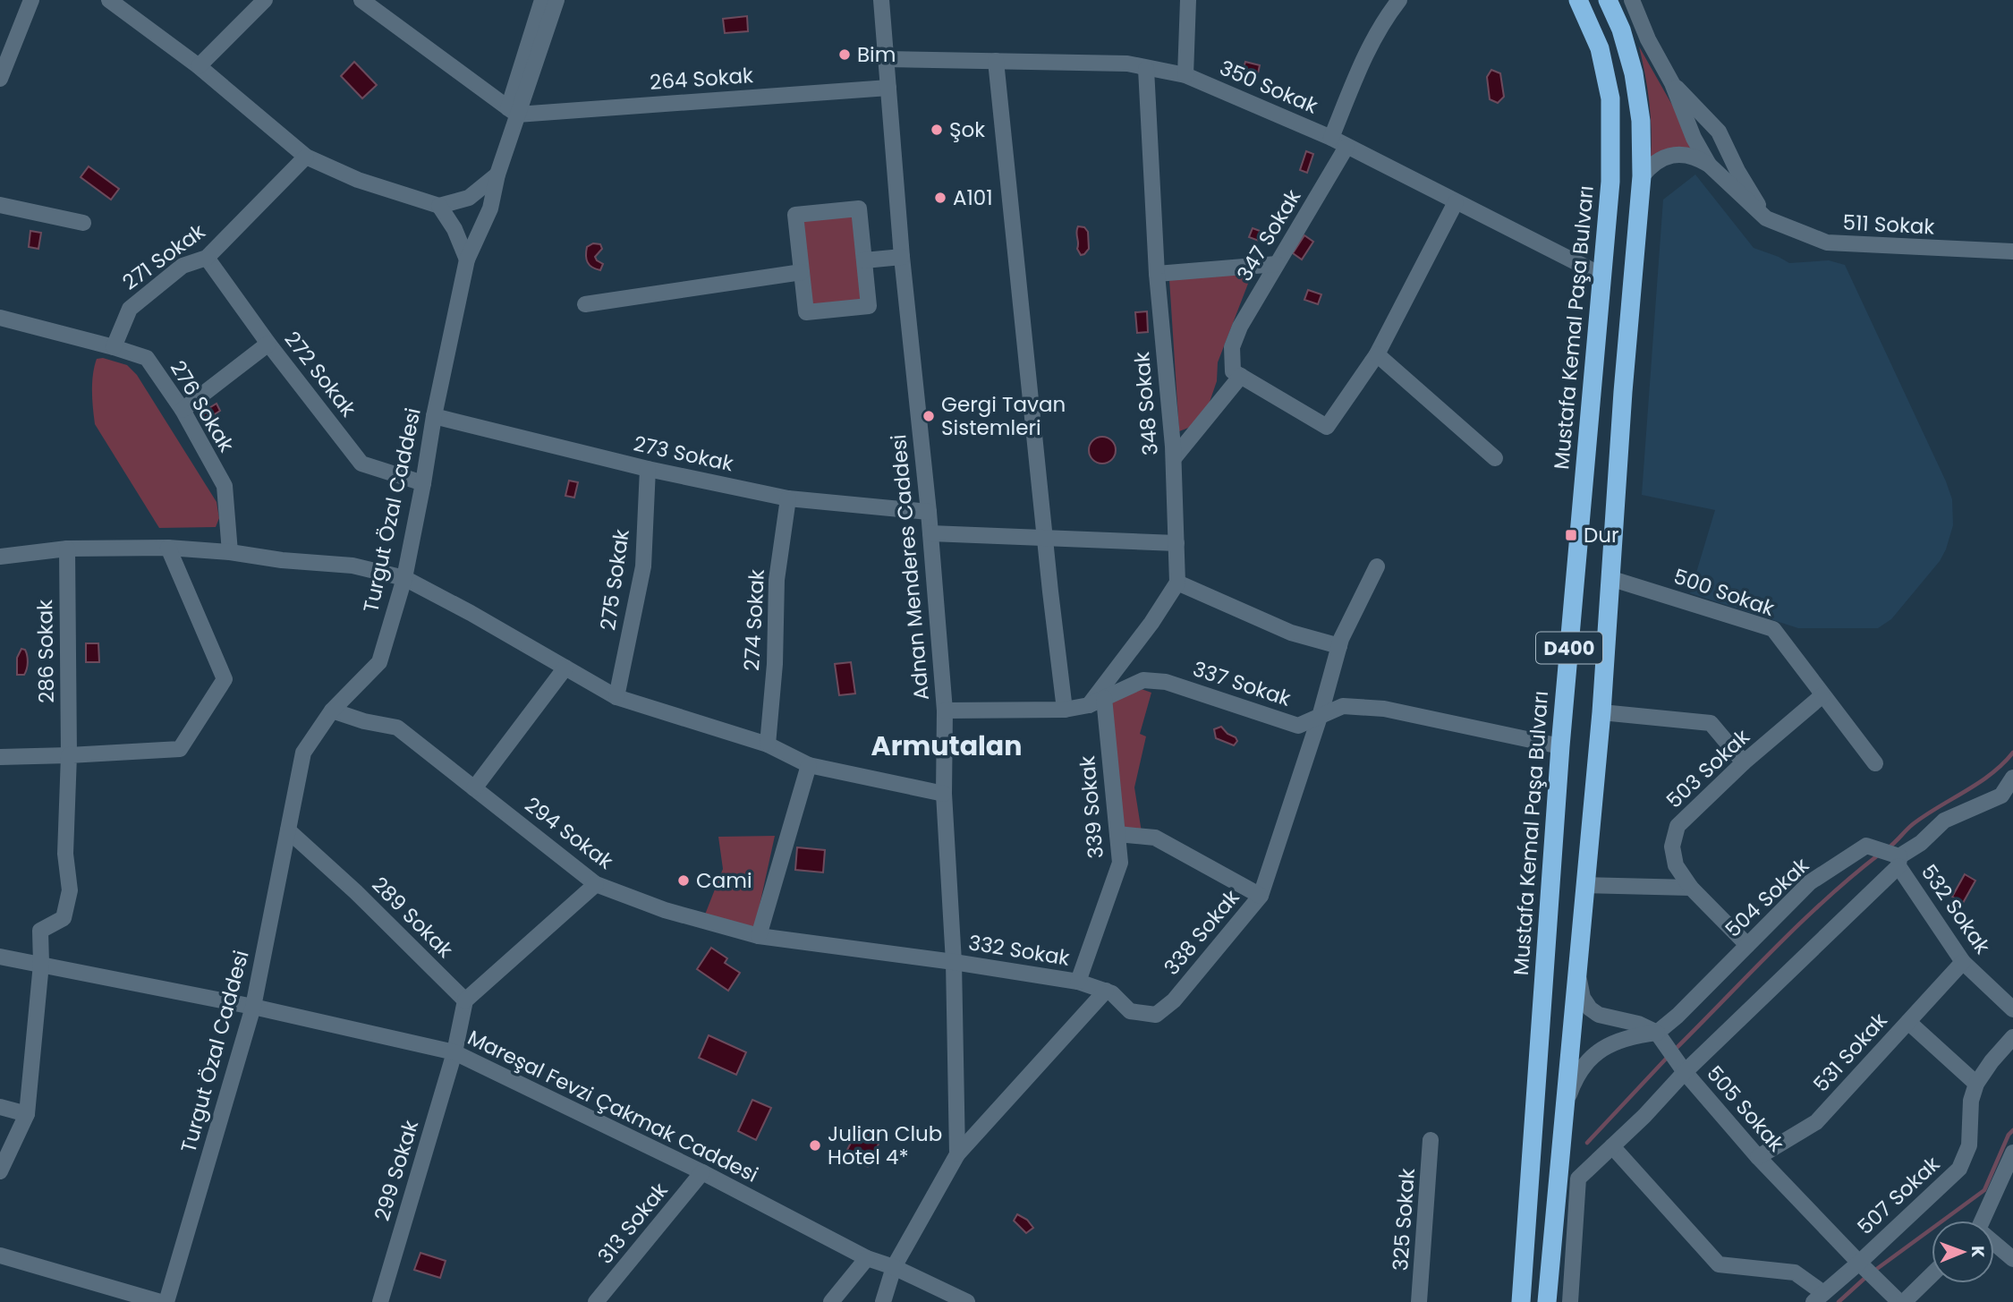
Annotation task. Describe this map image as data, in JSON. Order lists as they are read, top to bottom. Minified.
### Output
{"streets":{"highway":["Mustafa Kemal Paşa Bulvarı","D400"],"street":["264 Sokak","350 Sokak","511 Sokak","347 Sokak","271 Sokak","272 Sokak","348 Sokak","276 Sokak","273 Sokak","Turgut Özal Caddesi","Adnan Menderes Caddesi","275 Sokak","500 Sokak","274 Sokak","286 Sokak","337 Sokak","503 Sokak","339 Sokak","294 Sokak","504 Sokak","532 Sokak","289 Sokak","338 Sokak","332 Sokak","531 Sokak","Mareşal Fevzi Çakmak Caddesi","505 Sokak","299 Sokak","507 Sokak","325 Sokak","313 Sokak"]},"crossings":[["264 Sokak","Turgut Özal Caddesi"],["264 Sokak","Adnan Menderes Caddesi"],["350 Sokak","347 Sokak"],["350 Sokak","Mustafa Kemal Paşa Bulvarı"],["350 Sokak","348 Sokak"],["350 Sokak","Adnan Menderes Caddesi"],["511 Sokak","D400"],["271 Sokak","272 Sokak"],["271 Sokak","276 Sokak"],["Mustafa Kemal Paşa Bulvarı","337 Sokak"],["272 Sokak","Turgut Özal Caddesi"],["273 Sokak","Turgut Özal Caddesi"],["273 Sokak","Adnan Menderes Caddesi"],["273 Sokak","275 Sokak"],["273 Sokak","274 Sokak"],["Turgut Özal Caddesi","294 Sokak"],["Turgut Özal Caddesi","289 Sokak"],["Turgut Özal Caddesi","Mareşal Fevzi Çakmak Caddesi"],["Adnan Menderes Caddesi","337 Sokak"],["Adnan Menderes Caddesi","294 Sokak"],["Adnan Menderes Caddesi","332 Sokak"],["500 Sokak","D400"],["500 Sokak","503 Sokak"],["286 Sokak","Mareşal Fevzi Çakmak Caddesi"],["337 Sokak","339 Sokak"],["337 Sokak","338 Sokak"],["503 Sokak","504 Sokak"],["339 Sokak","338 Sokak"],["339 Sokak","332 Sokak"],["294 Sokak","332 Sokak"],["504 Sokak","532 Sokak"],["504 Sokak","505 Sokak"],["532 Sokak","531 Sokak"],["338 Sokak","332 Sokak"],["531 Sokak","505 Sokak"],["Mareşal Fevzi Çakmak Caddesi","299 Sokak"],["Mareşal Fevzi Çakmak Caddesi","313 Sokak"],["505 Sokak","507 Sokak"]],"districts":["Armutalan"],"places":{"other":["Bim","Şok","A101","Gergi Tavan Sistemleri","Cami","Julian Club Hotel 4*"],"transit":["Dur"]},"north":"right"}
